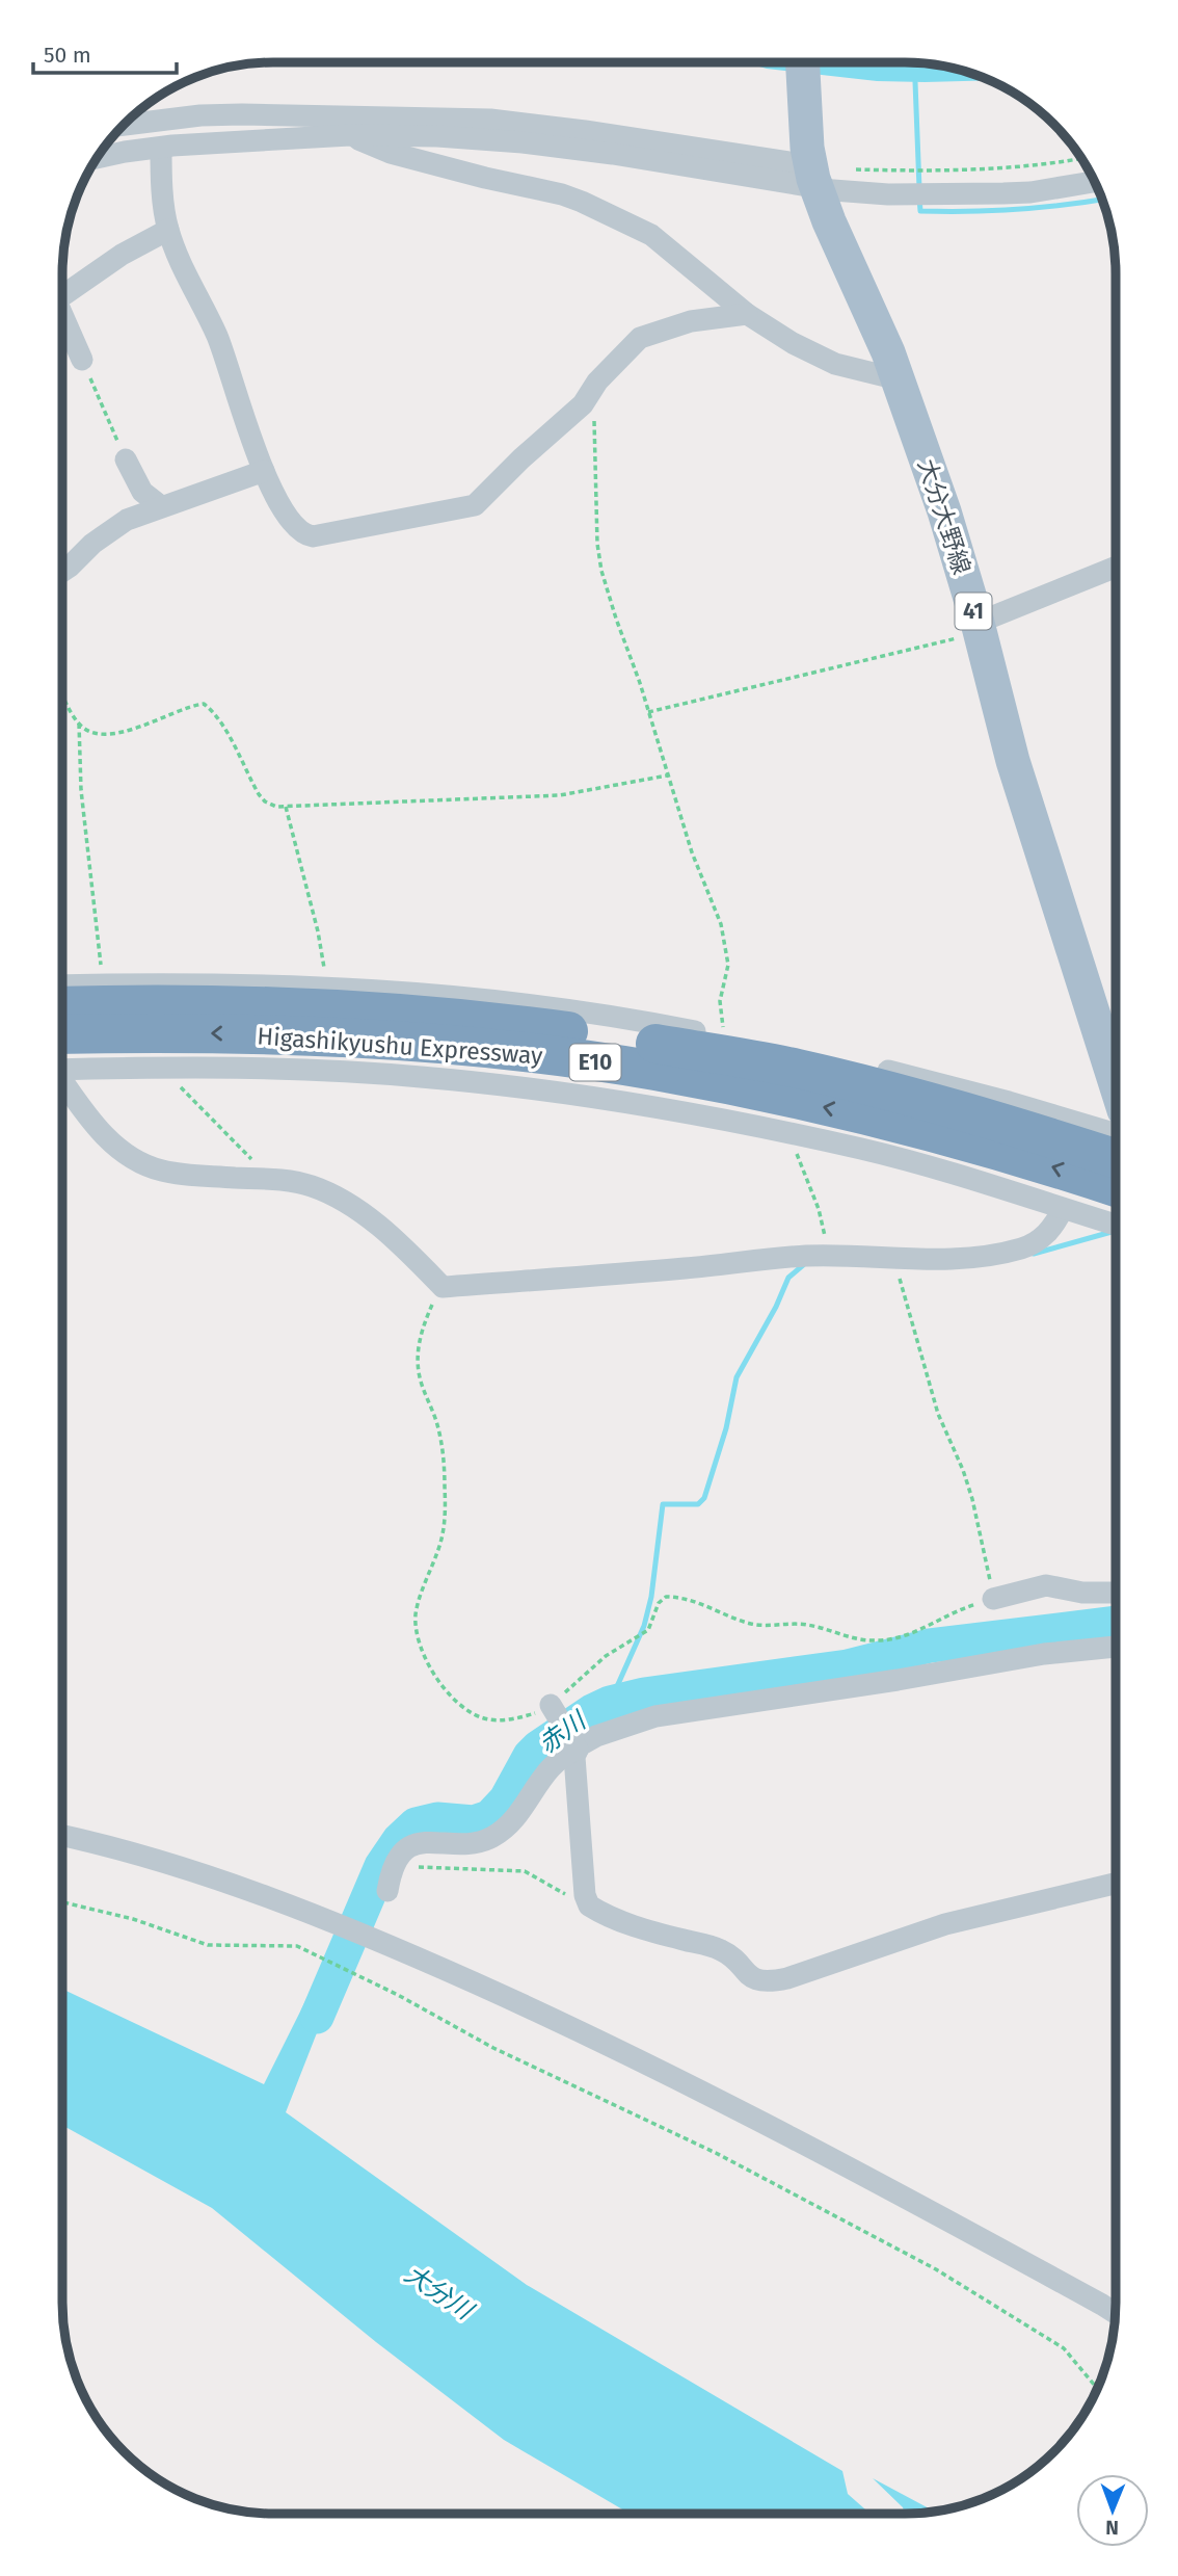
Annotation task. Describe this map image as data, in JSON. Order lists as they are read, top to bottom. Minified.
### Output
{"streets":{"highway":["Higashikyushu Expressway","E10"],"main road":["大分大野線","41"]},"water":["赤川","大分川"],"scale_bar":"50 m","north":"bottom"}
